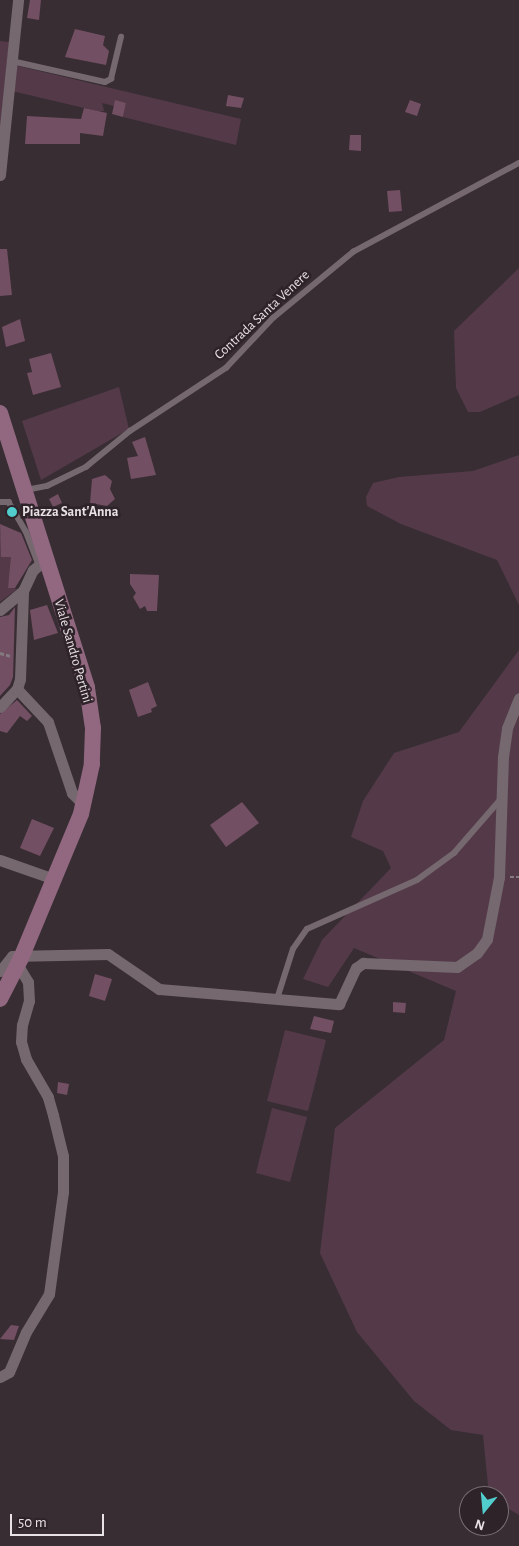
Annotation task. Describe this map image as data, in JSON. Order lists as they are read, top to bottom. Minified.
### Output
{"streets":{"street":["Viale Sandro Pertini"],"lane":["Contrada Santa Venere"]},"crossings":[["Contrada Santa Venere","Viale Sandro Pertini"]],"places":["Piazza Sant'Anna"],"scale_bar":"50 m","north":"bottom"}
